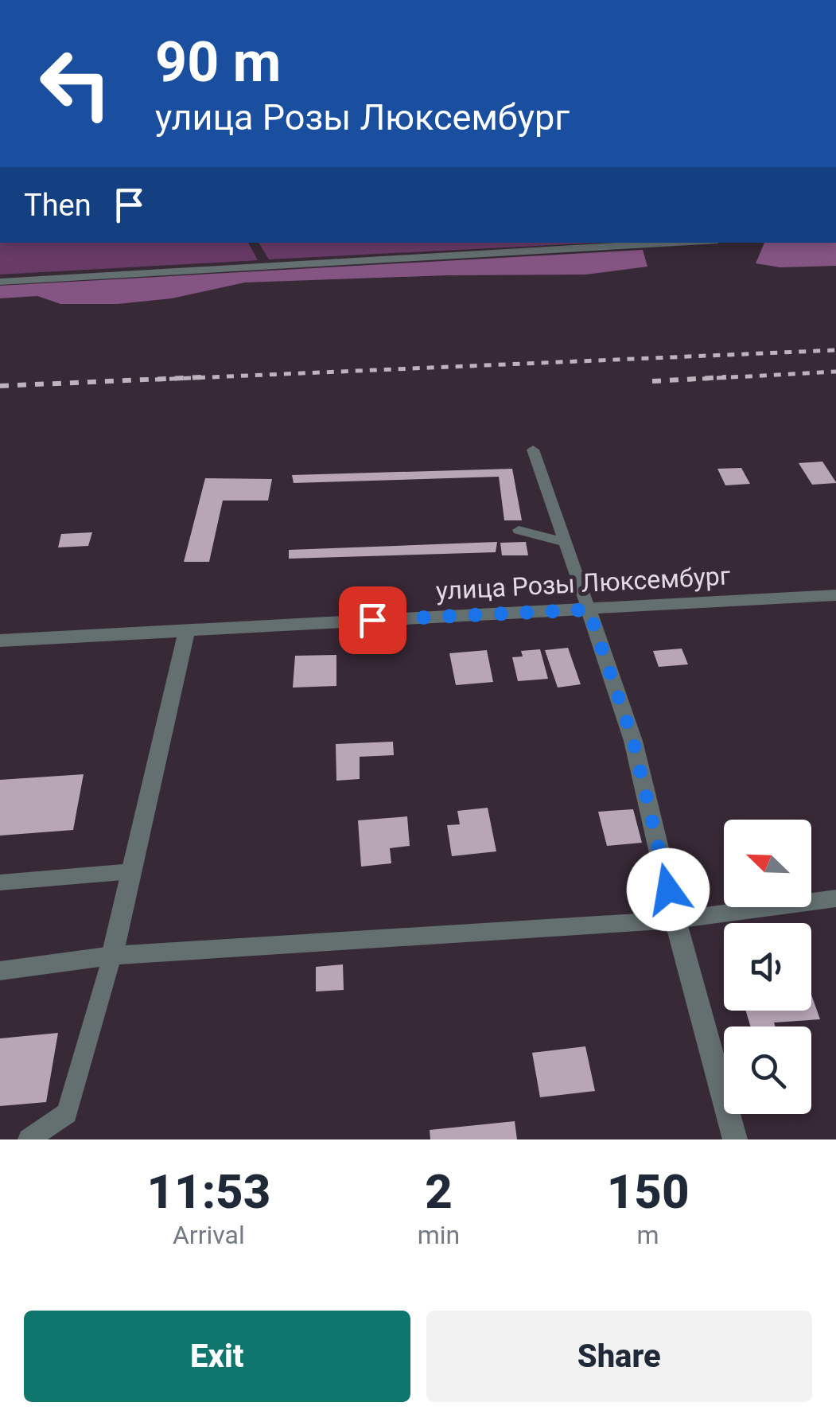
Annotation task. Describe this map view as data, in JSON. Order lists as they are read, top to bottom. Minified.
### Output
{"streets":{"street":["улица Розы Люксембург"]},"north":"top left","page":{"turn":["90 m","улица Розы Люксембург"],"then":"Then","eta":["11:53","Arrival","2","min","150","m"],"buttons":["Exit","Share"]}}
